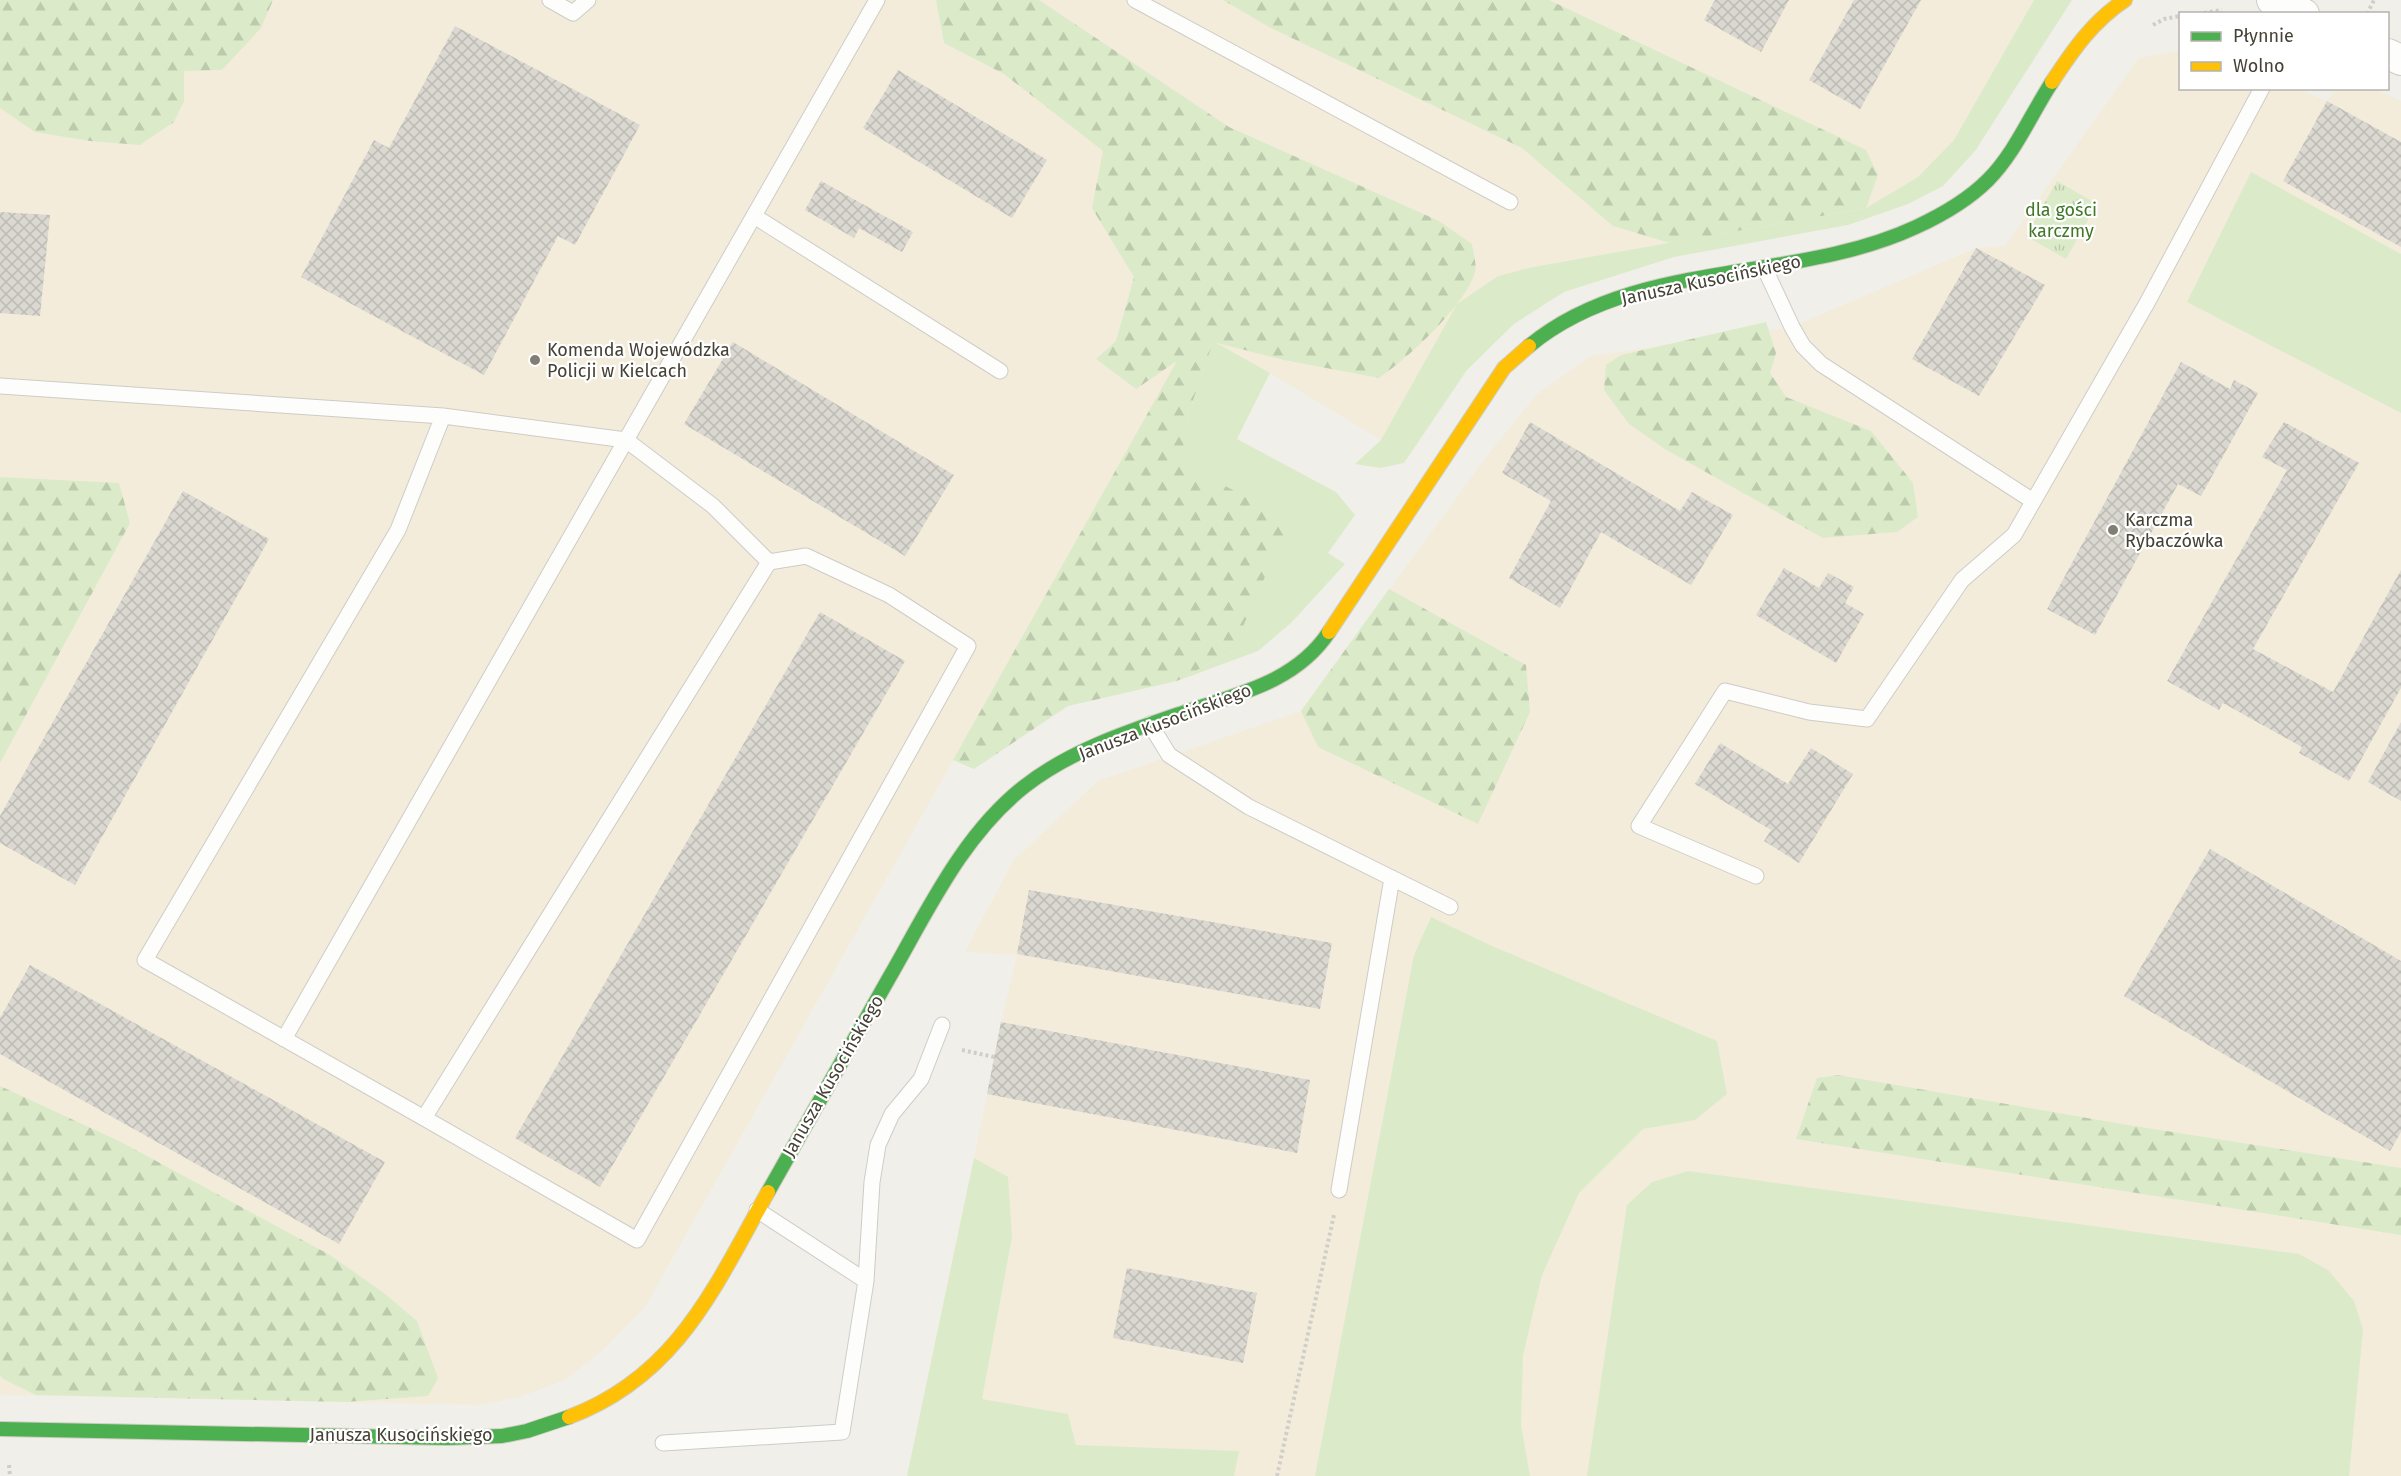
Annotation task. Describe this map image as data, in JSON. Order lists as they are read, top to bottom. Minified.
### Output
{"streets":{"street":["Janusza Kusocińskiego"]},"parks":["dla gości karczmy"],"places":["Komenda Wojewódzka Policji w Kielcach","Karczma Rybaczówka"],"legend":["Płynnie","Wolno"]}
